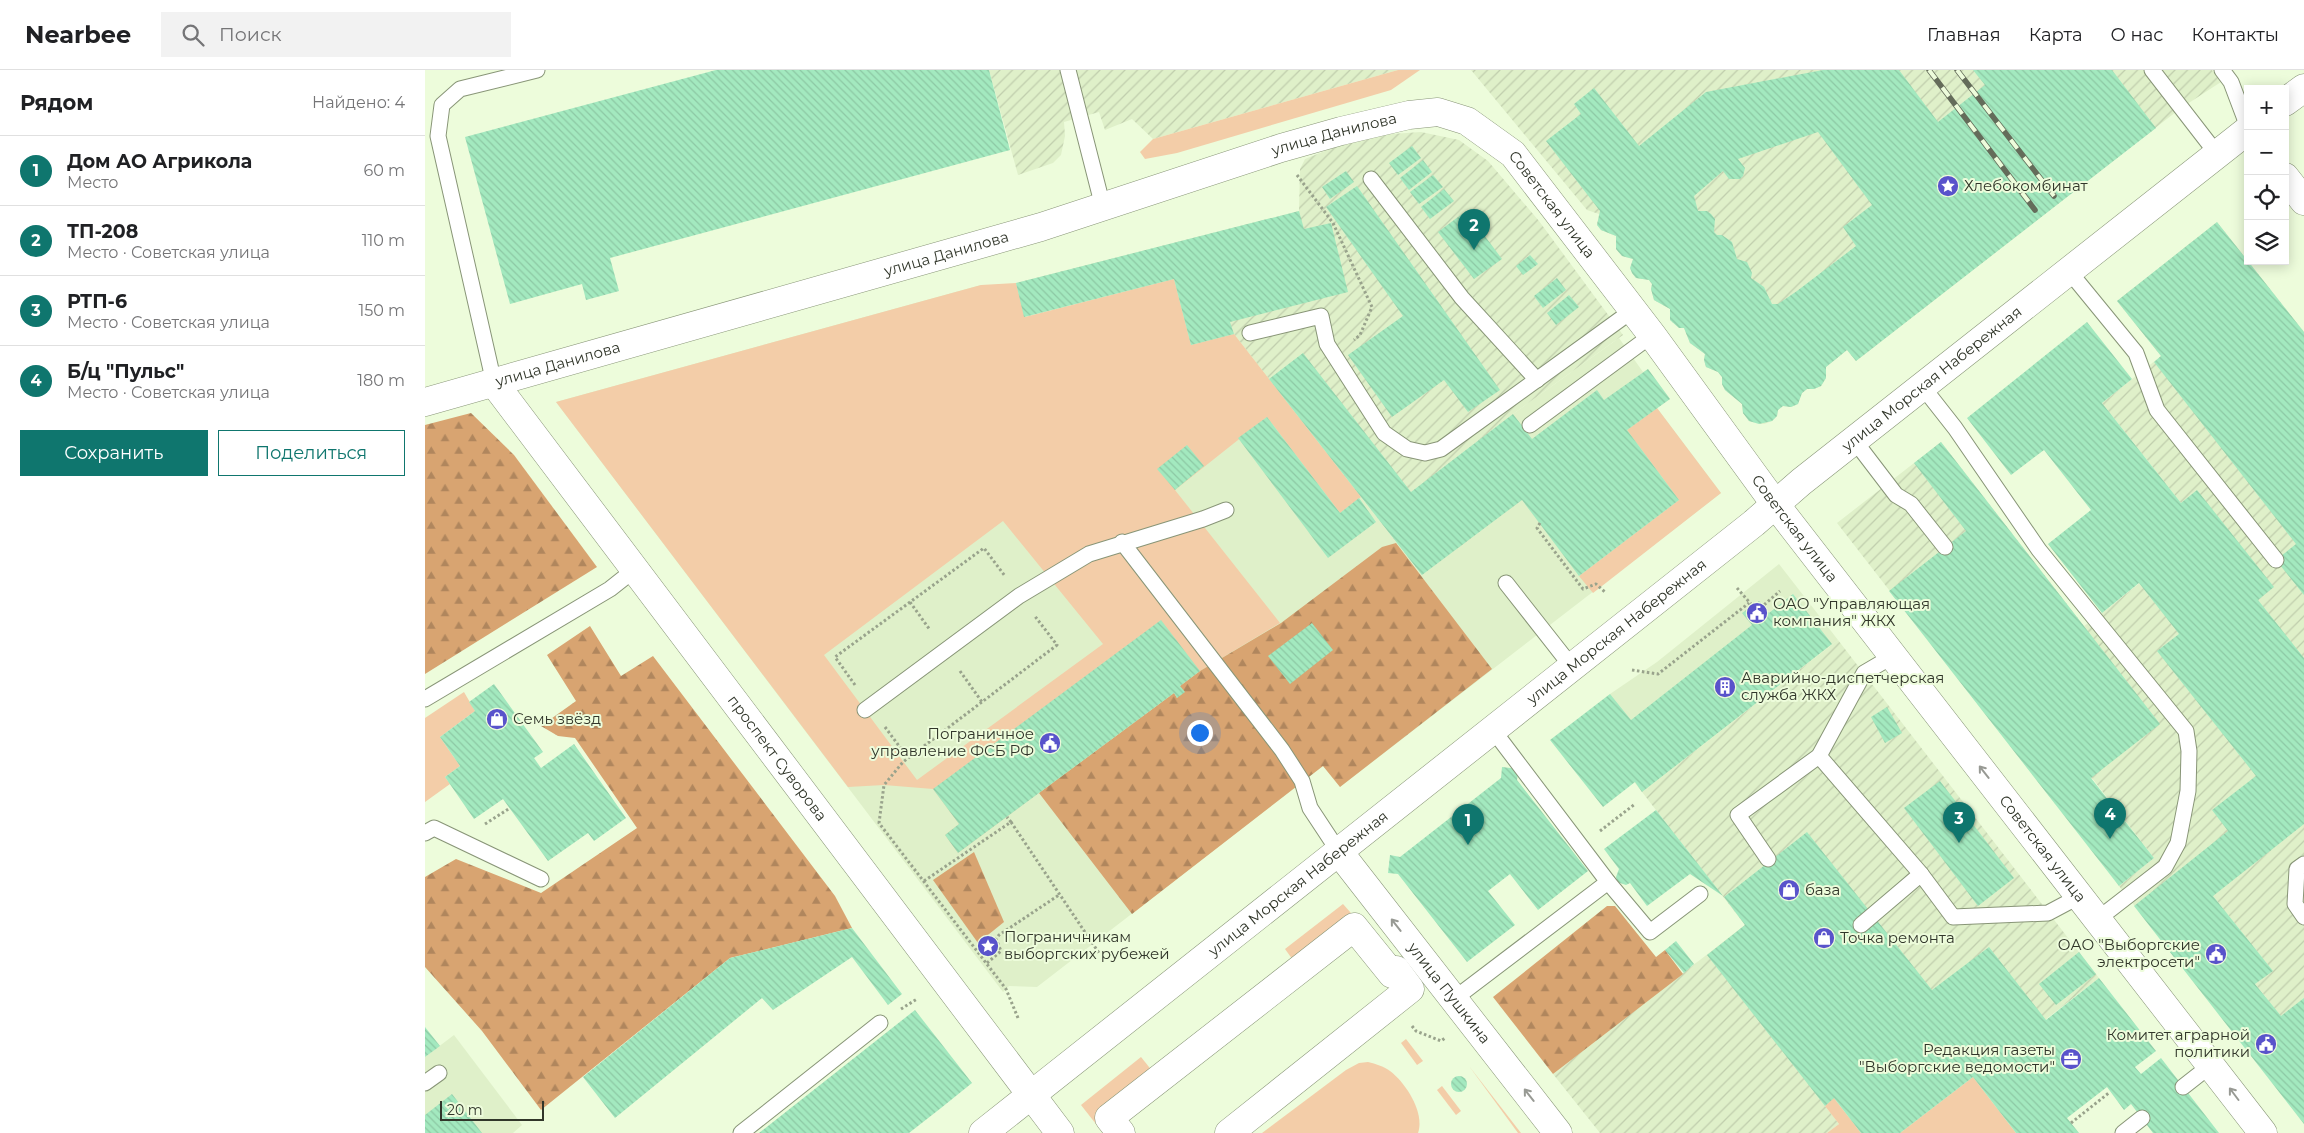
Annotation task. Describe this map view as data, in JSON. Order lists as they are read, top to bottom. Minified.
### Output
{"streets":{"street":["улица Данилова","Советская улица","улица Морская Набережная","проспект Суворова","улица Пушкина"]},"crossings":[["улица Данилова","Советская улица"],["улица Данилова","проспект Суворова"],["Советская улица","улица Морская Набережная"],["улица Морская Набережная","проспект Суворова"],["улица Морская Набережная","улица Пушкина"]],"one_way":["улица Пушкина"],"places":{"place":["Хлебокомбинат","Пограничникам выборгских рубежей"],"public building":["ОАО \"Управляющая компания\" ЖКХ","Пограничное управление ФСБ РФ","ОАО \"Выборгские электросети\"","Комитет аграрной политики"],"building":["Аварийно-диспетчерская служба ЖКХ"],"shop":["Семь звёзд","база","Точка ремонта"],"office":["Редакция газеты \"Выборгские ведомости\""]},"scale_bar":"20 m","page":{"header":"Nearbee","search":"Поиск","nav":["Главная","Карта","О нас","Контакты"],"heading":["Рядом","Найдено: 4"],"map_buttons":["+","−"],"list":[{"mark":"1","name":"Дом АО Агрикола","note":"Место","value":"60 m"},{"mark":"2","name":"ТП-208","note":"Место · Советская улица","value":"110 m"},{"mark":"3","name":"РТП-6","note":"Место · Советская улица","value":"150 m"},{"mark":"4","name":"Б/ц \"Пульс\"","note":"Место · Советская улица","value":"180 m"}],"pins":["2","4","3","1"],"buttons":["Сохранить","Поделиться"],"scale":"20 m"}}
